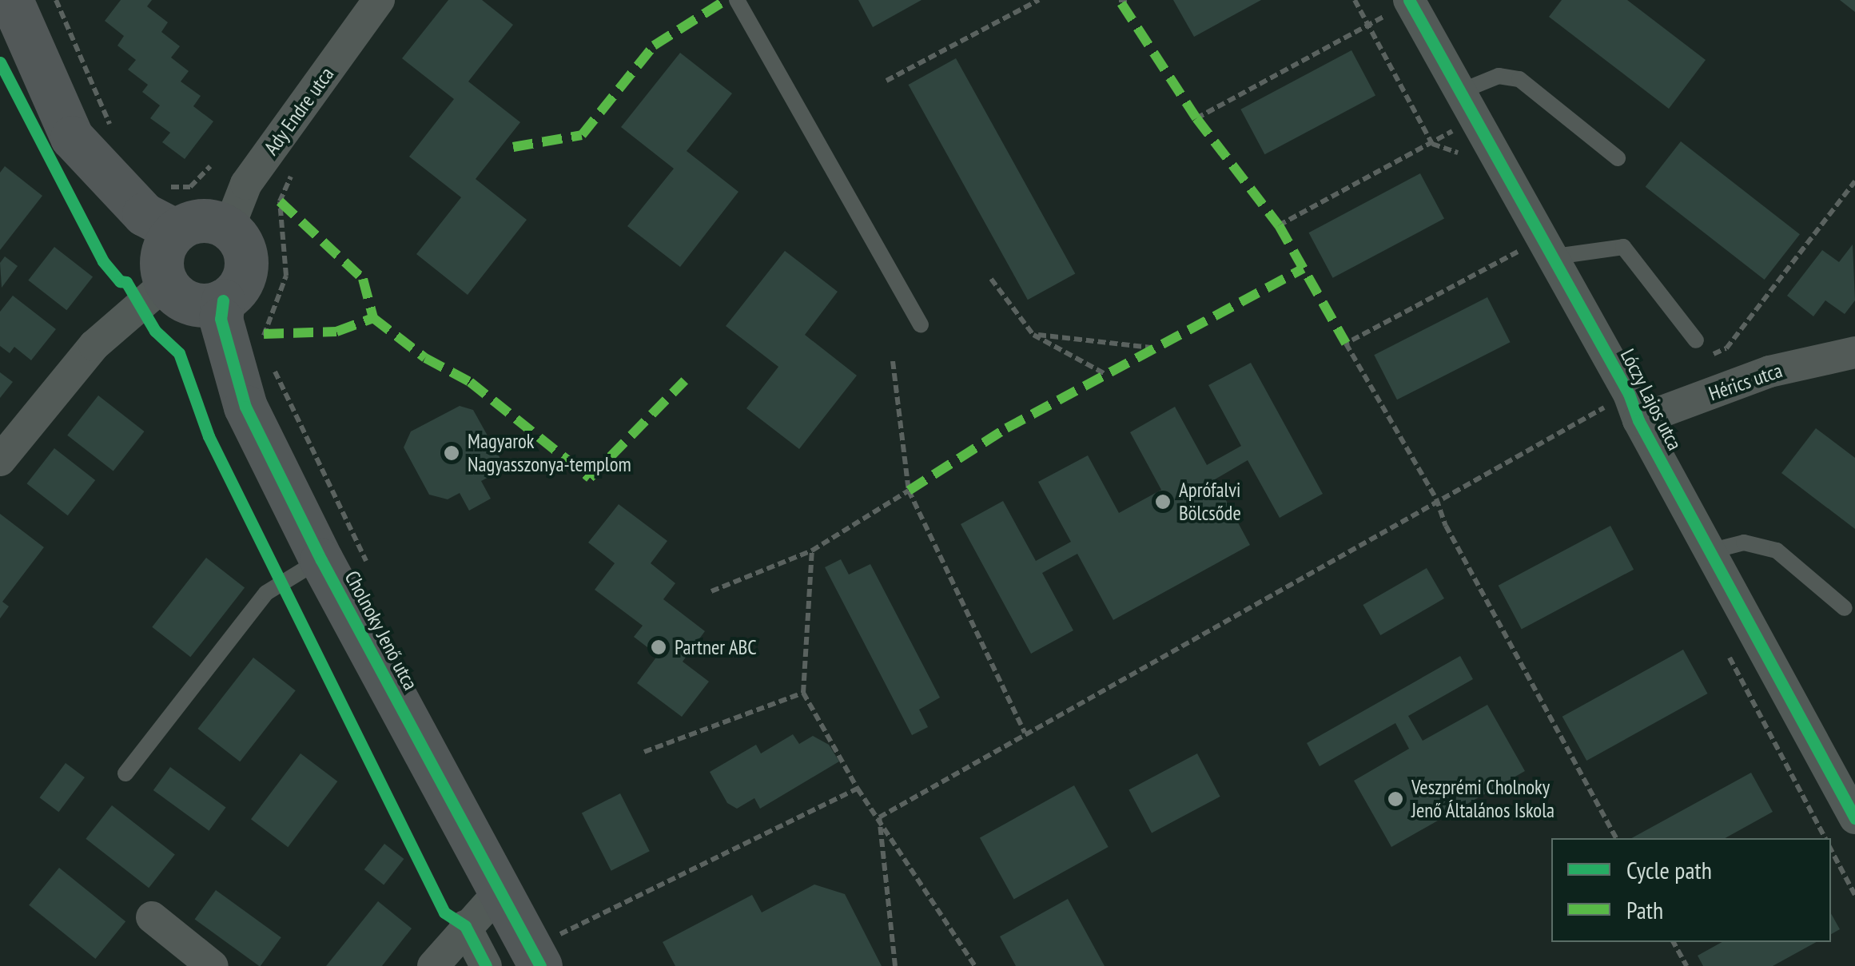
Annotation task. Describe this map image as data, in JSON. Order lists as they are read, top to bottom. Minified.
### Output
{"streets":{"street":["Ady Endre utca","Hérics utca","Lóczy Lajos utca","Cholnoky Jenő utca"]},"crossings":[["Ady Endre utca","Cholnoky Jenő utca"],["Hérics utca","Lóczy Lajos utca"]],"places":["Magyarok Nagyasszonya-templom","Aprófalvi Bölcsőde","Partner ABC","Veszprémi Cholnoky Jenő Általános Iskola"],"legend":["Cycle path","Path"]}
